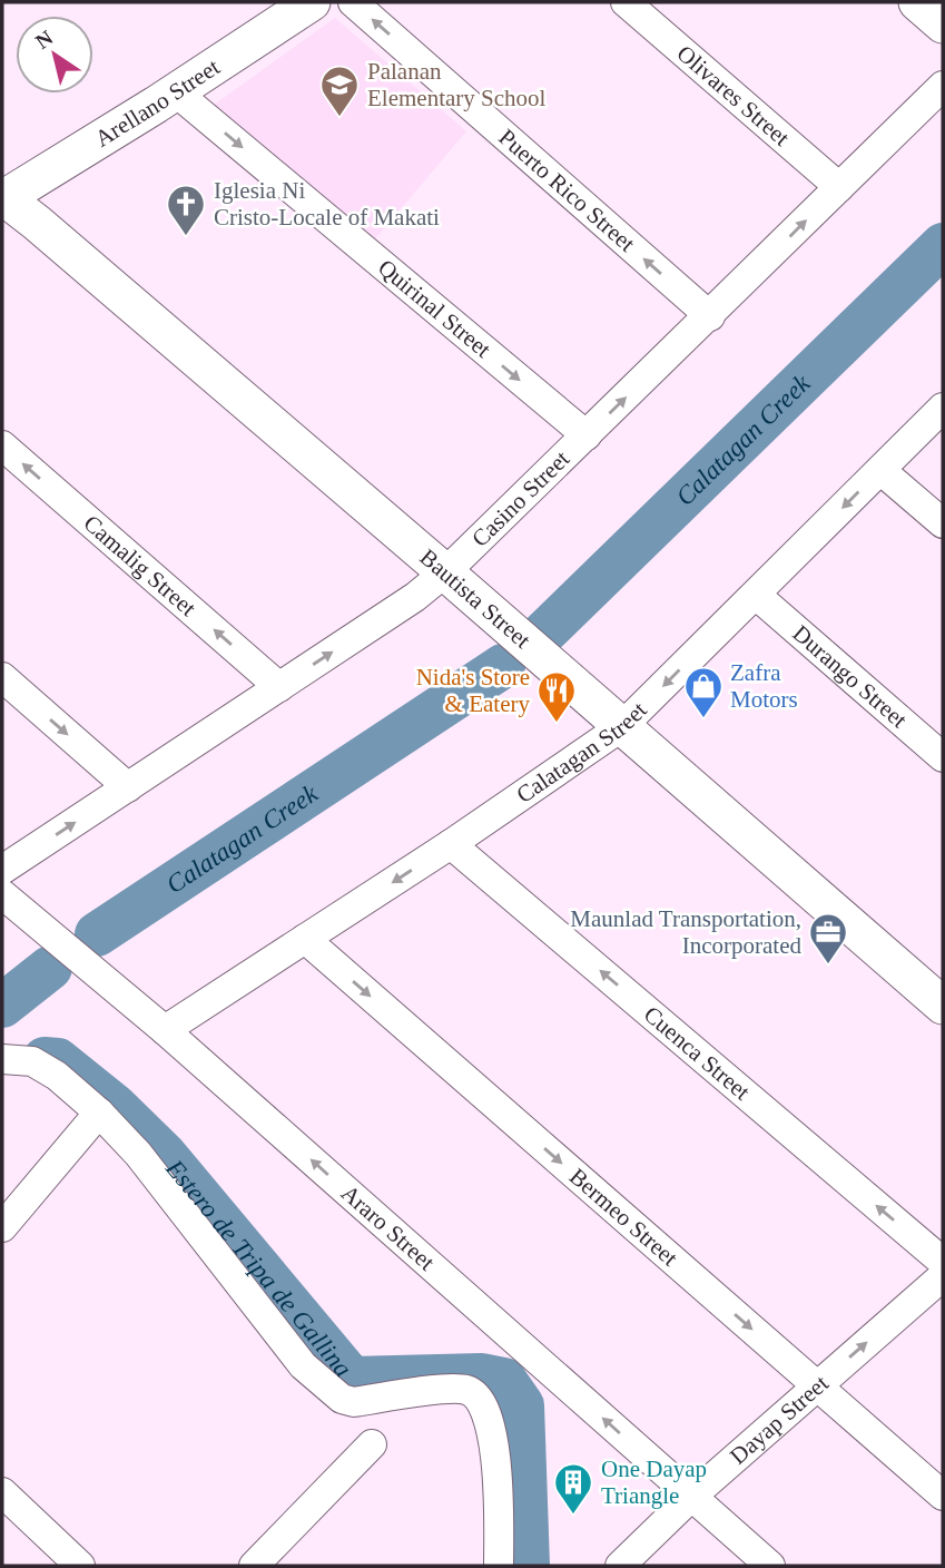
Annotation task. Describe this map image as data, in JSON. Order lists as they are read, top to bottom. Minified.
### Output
{"streets":{"street":["Olivares Street","Arellano Street","Puerto Rico Street","Quirinal Street","Casino Street","Camalig Street","Bautista Street","Durango Street","Calatagan Street","Cuenca Street","Bermeo Street","Araro Street","Dayap Street"]},"crossings":[["Olivares Street","Casino Street"],["Arellano Street","Quirinal Street"],["Arellano Street","Bautista Street"],["Puerto Rico Street","Casino Street"],["Quirinal Street","Casino Street"],["Casino Street","Camalig Street"],["Casino Street","Bautista Street"],["Bautista Street","Calatagan Street"],["Durango Street","Calatagan Street"],["Calatagan Street","Cuenca Street"],["Calatagan Street","Bermeo Street"],["Calatagan Street","Araro Street"],["Bermeo Street","Dayap Street"],["Araro Street","Dayap Street"]],"one_way":["Puerto Rico Street","Quirinal Street","Casino Street","Calatagan Street","Cuenca Street","Bermeo Street","Araro Street","Dayap Street"],"water":["Calatagan Creek","Estero de Tripa de Gallina"],"places":{"school or university":["Palanan Elementary School"],"church":["Iglesia Ni Cristo-Locale of Makati"],"shop":["Zafra Motors"],"restaurant":["Nida's Store & Eatery"],"office":["Maunlad Transportation, Incorporated"],"building":["One Dayap Triangle"]},"north":"top left"}
